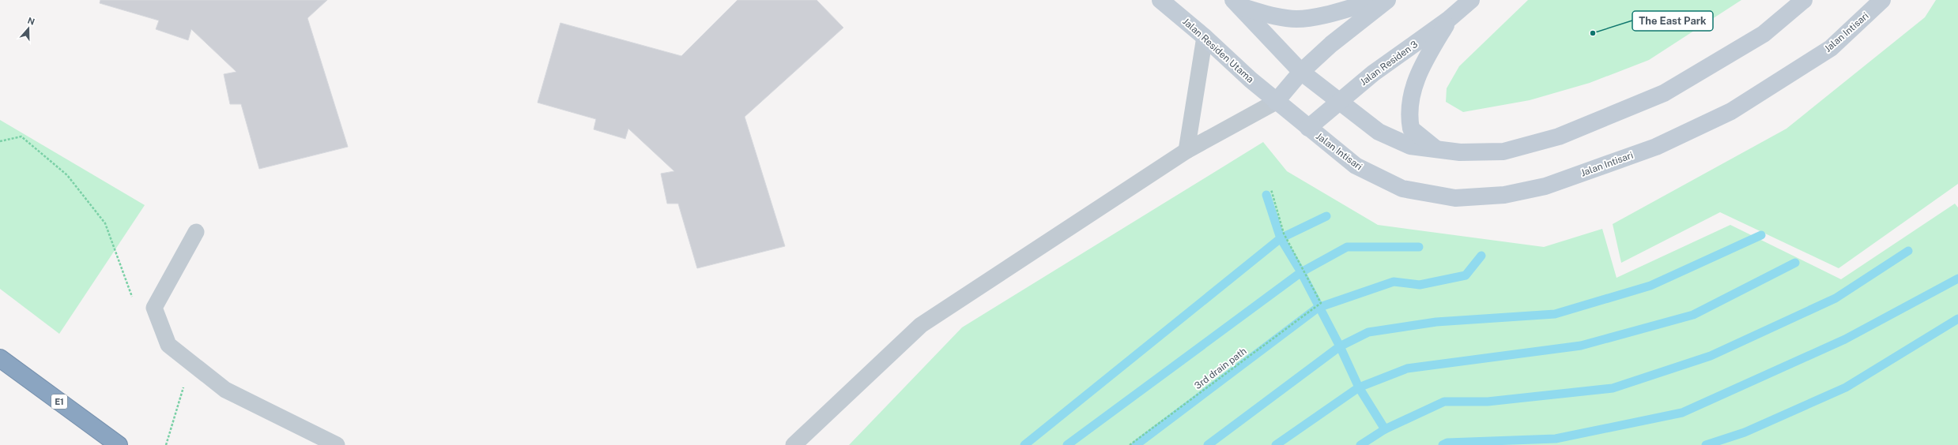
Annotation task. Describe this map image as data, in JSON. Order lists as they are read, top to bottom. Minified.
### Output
{"streets":{"highway":["E1"],"street":["Jalan Intisari","Jalan Residen Utama","Jalan Residen 3"],"path":["3rd drain path"]},"crossings":[["Jalan Intisari","Jalan Residen Utama"],["Jalan Intisari","Jalan Residen 3"]],"places":["The East Park"],"north":"top"}
